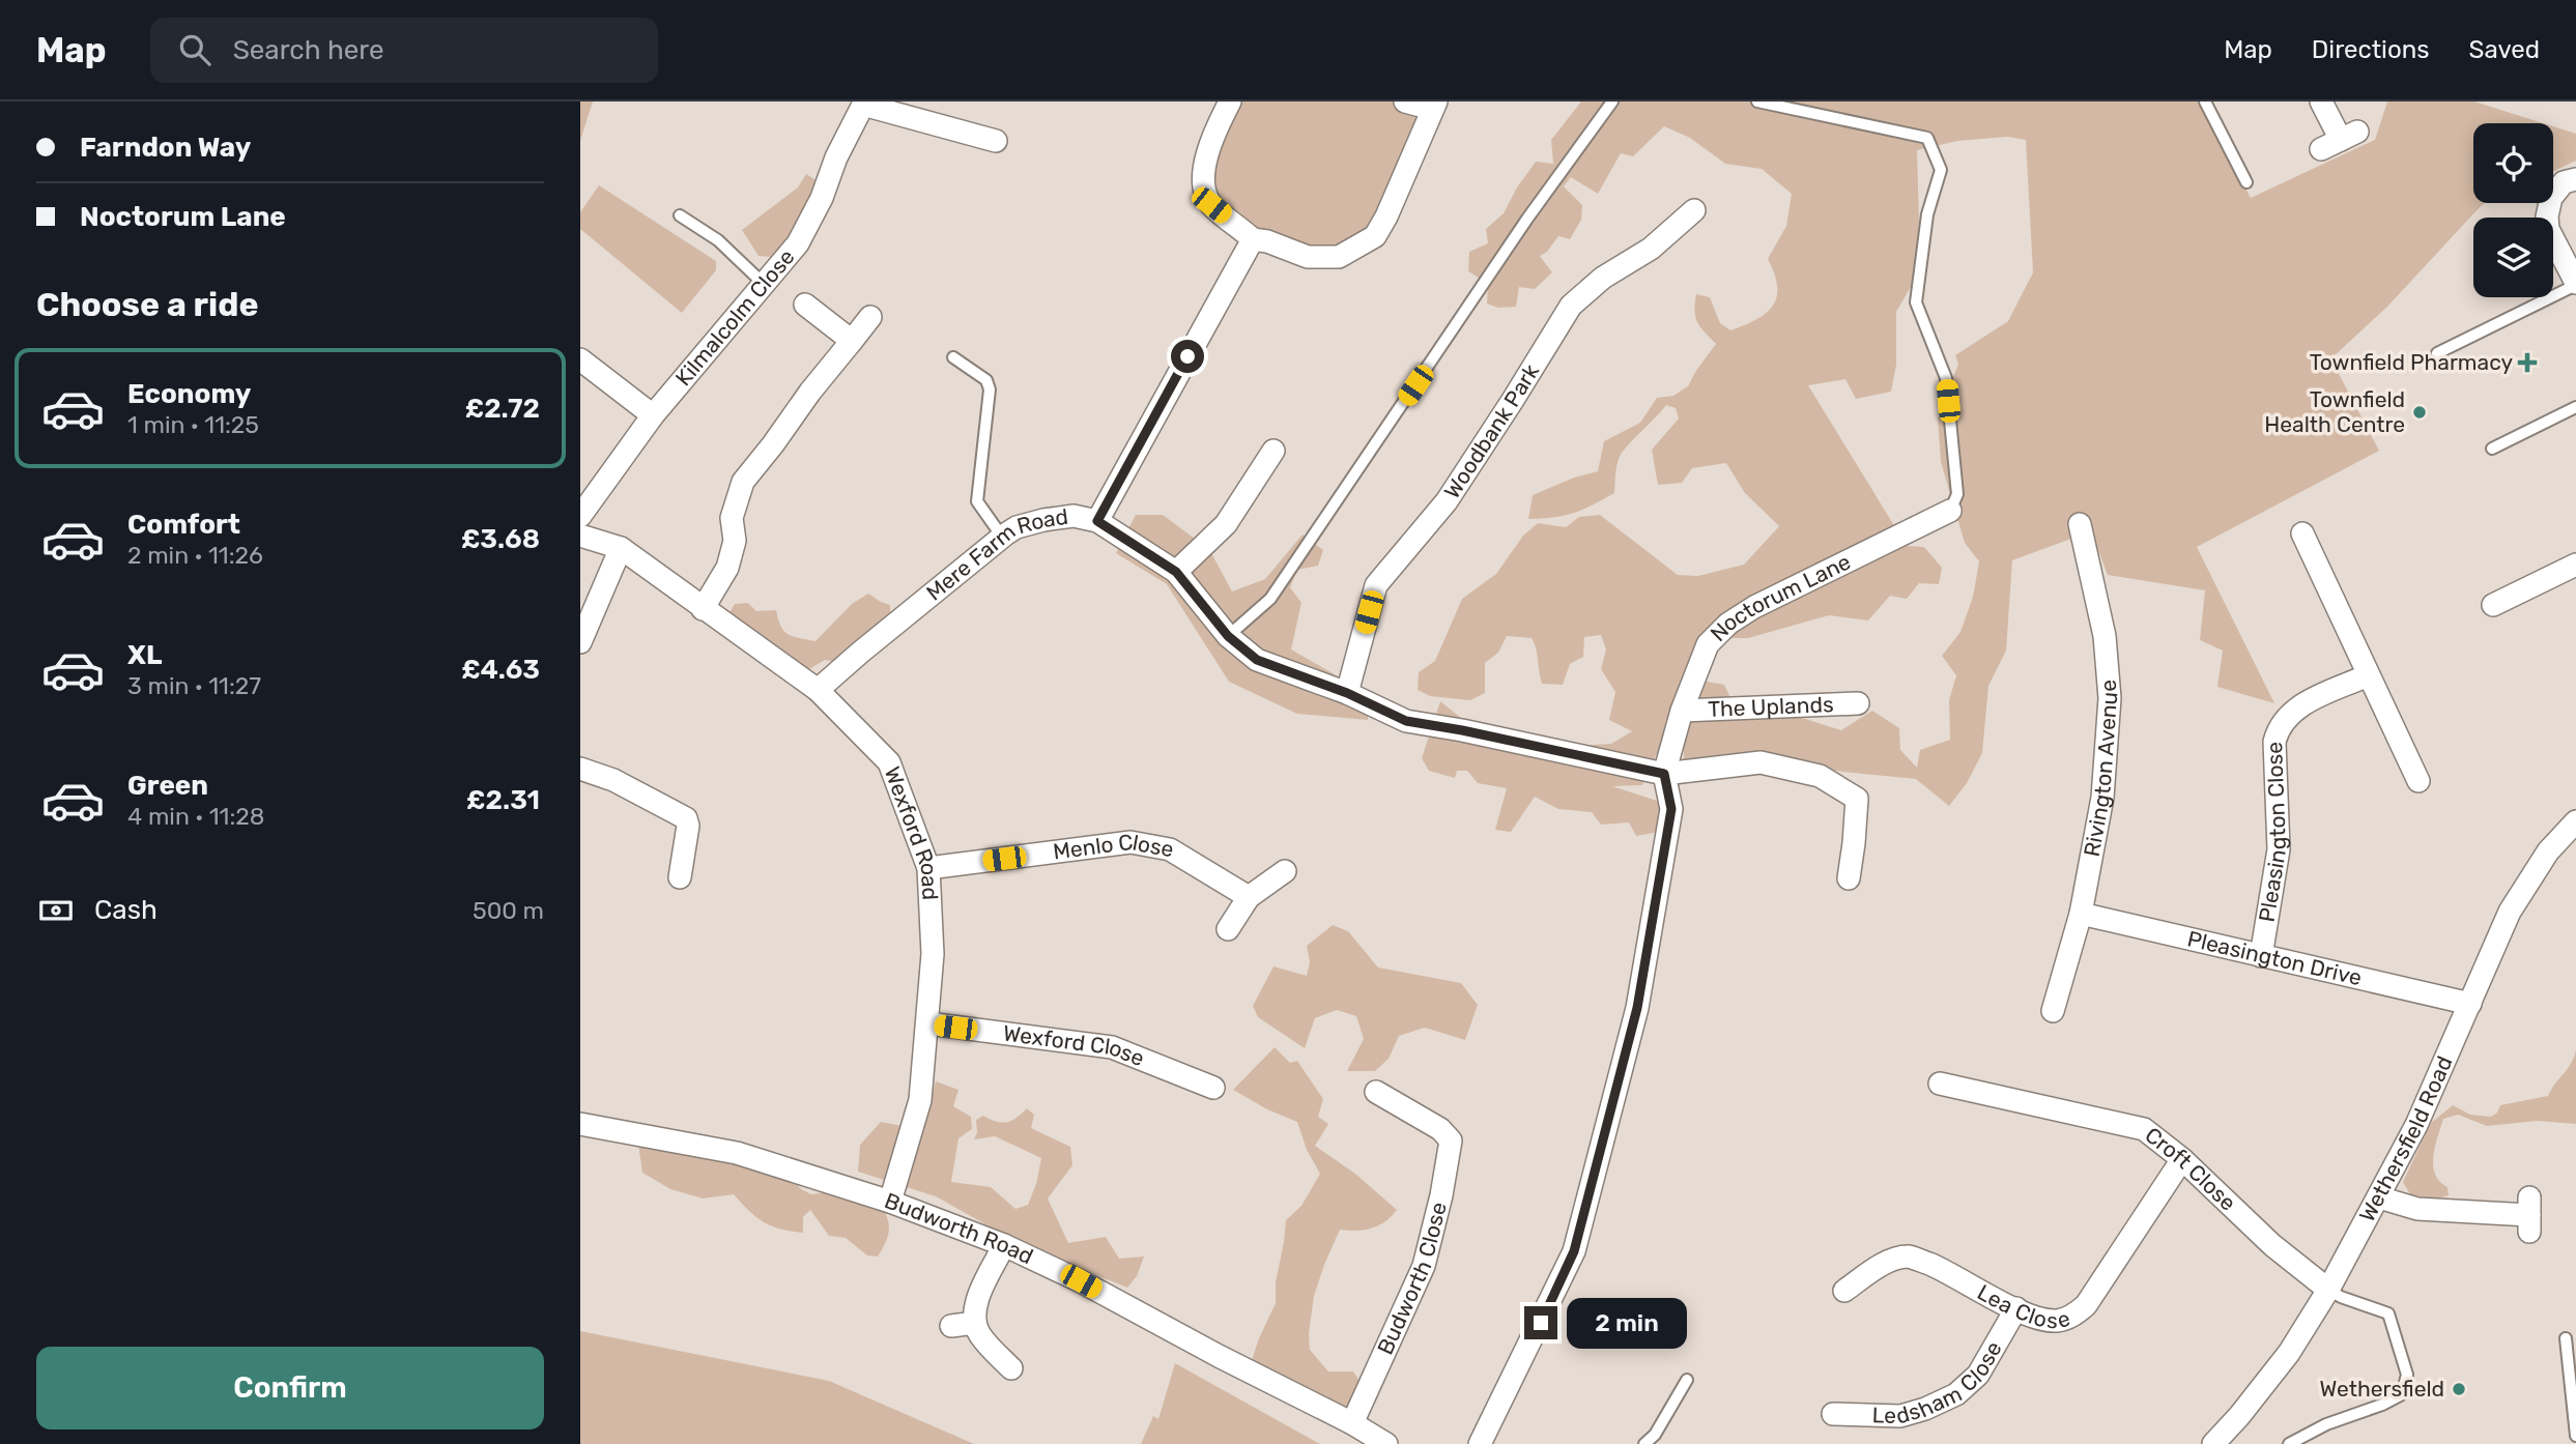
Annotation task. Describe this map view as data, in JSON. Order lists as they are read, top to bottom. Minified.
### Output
{"streets":{"street":["Kilmalcolm Close","Woodbank Park","Mere Farm Road","Noctorum Lane","The Uplands","Rivington Avenue","Pleasington Close","Wexford Road","Menlo Close","Pleasington Drive","Wexford Close","Wethersfield Road","Croft Close","Budworth Road","Budworth Close","Lea Close","Ledsham Close"]},"crossings":[["Woodbank Park","Mere Farm Road"],["Mere Farm Road","Noctorum Lane"],["Mere Farm Road","Wexford Road"],["Noctorum Lane","The Uplands"],["Rivington Avenue","Pleasington Drive"],["Pleasington Close","Pleasington Drive"],["Wexford Road","Menlo Close"],["Wexford Road","Wexford Close"],["Wexford Road","Budworth Road"],["Pleasington Drive","Wethersfield Road"],["Wethersfield Road","Croft Close"],["Croft Close","Lea Close"],["Budworth Road","Budworth Close"],["Lea Close","Ledsham Close"]],"places":{"health":["Townfield Pharmacy"],"other":["Townfield Health Centre","Wethersfield"]},"page":{"header":"Map","search":"Search here","nav":["Map","Directions","Saved"],"banner":["Farndon Way","Noctorum Lane"],"heading":"Choose a ride","list":[{"name":"Economy","note":"1 min · 11:25","value":"£2.72"},{"name":"Comfort","note":"2 min · 11:26","value":"£3.68"},{"name":"XL","note":"3 min · 11:27","value":"£4.63"},{"name":"Green","note":"4 min · 11:28","value":"£2.31"}],"pay":["Cash","500 m"],"bubble":"2 min","buttons":"Confirm"}}
